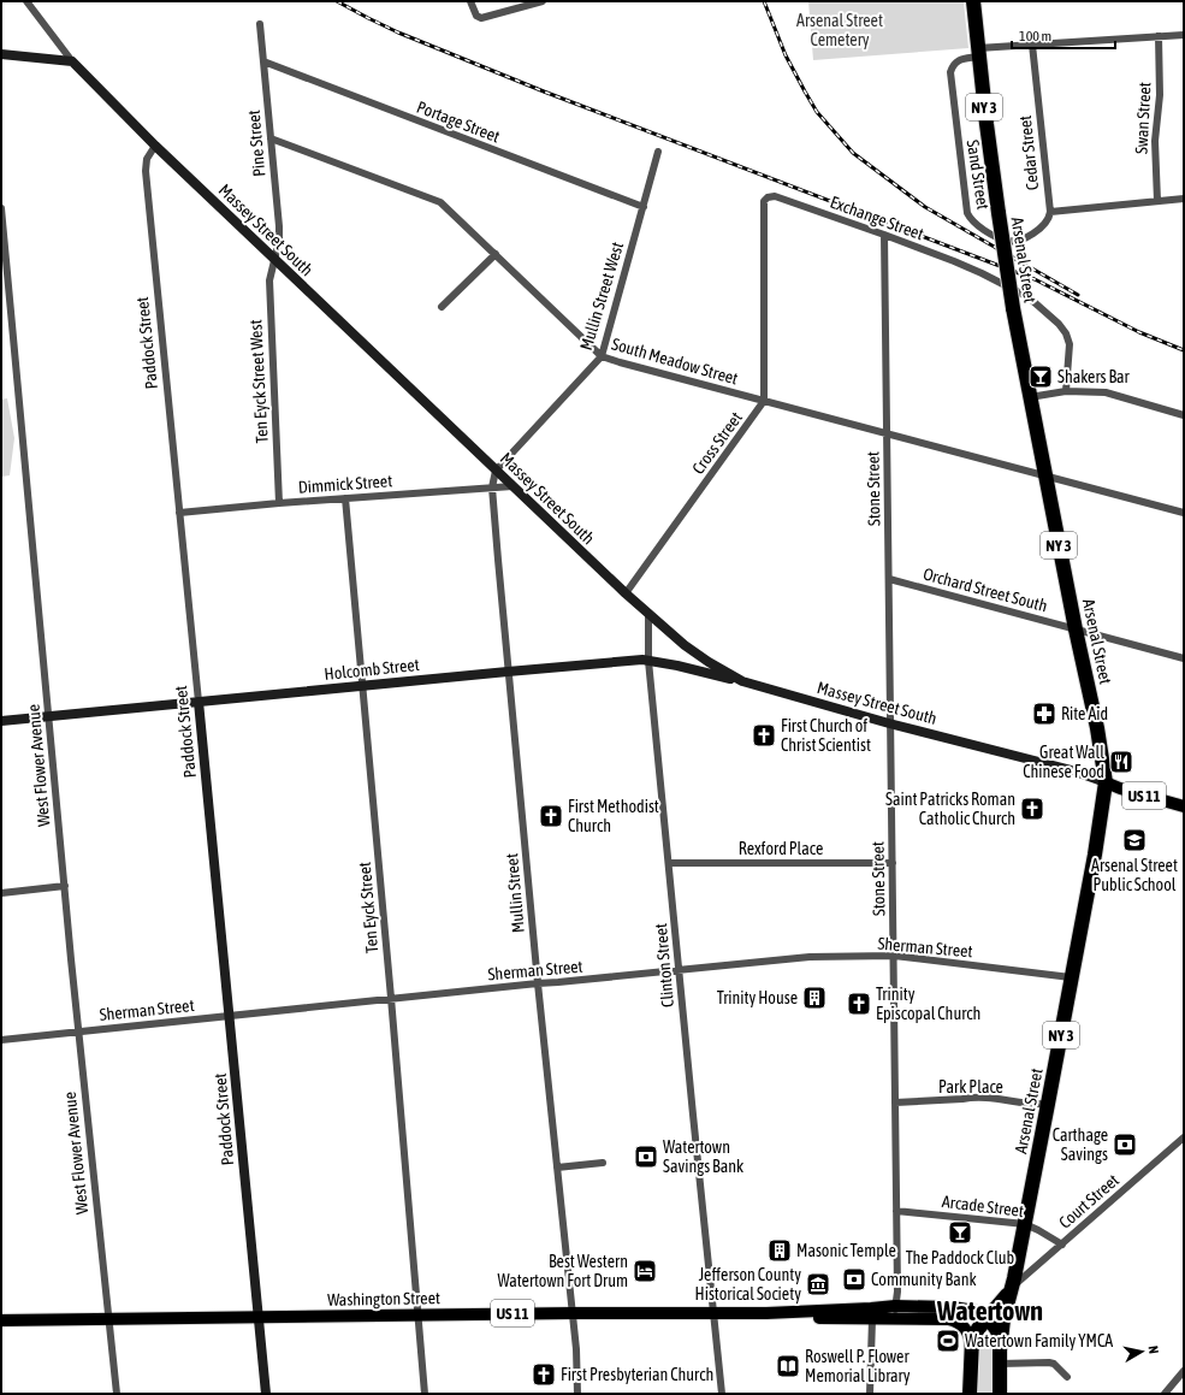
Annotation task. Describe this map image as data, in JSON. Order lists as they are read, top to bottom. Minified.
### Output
{"streets":{"highway":["NY 3","Arsenal Street"],"main road":["Massey Street South","Paddock Street","Holcomb Street","US 11","Washington Street"],"street":["Swan Street","Portage Street","Pine Street","Cedar Street","Sand Street","Exchange Street","Mullin Street West","South Meadow Street","Ten Eyck Street West","Cross Street","Dimmick Street","Stone Street","Orchard Street South","West Flower Avenue","Rexford Place","Mullin Street","Ten Eyck Street","Sherman Street","Clinton Street","Park Place","Court Street","Arcade Street"]},"crossings":[["NY 3","Arsenal Street"],["NY 3","Court Street"],["NY 3","Washington Street"],["Swan Street","Cedar Street"],["Swan Street","Sand Street"],["Portage Street","Pine Street"],["Portage Street","Mullin Street West"],["Pine Street","Massey Street South"],["Pine Street","South Meadow Street"],["Pine Street","Ten Eyck Street West"],["Cedar Street","Sand Street"],["Sand Street","Arsenal Street"],["Exchange Street","South Meadow Street"],["Exchange Street","Cross Street"],["Exchange Street","Stone Street"],["Massey Street South","Arsenal Street"],["Massey Street South","Mullin Street West"],["Massey Street South","Paddock Street"],["Massey Street South","Ten Eyck Street West"],["Massey Street South","Cross Street"],["Massey Street South","Dimmick Street"],["Massey Street South","Stone Street"],["Massey Street South","Holcomb Street"],["Massey Street South","US 11"],["Massey Street South","Mullin Street"],["Massey Street South","Clinton Street"],["Arsenal Street","South Meadow Street"],["Arsenal Street","Orchard Street South"],["Arsenal Street","US 11"],["Arsenal Street","Sherman Street"],["Arsenal Street","Park Place"],["Arsenal Street","Court Street"],["Arsenal Street","Arcade Street"],["Mullin Street West","South Meadow Street"],["Mullin Street West","Mullin Street"],["Paddock Street","Dimmick Street"],["Paddock Street","Holcomb Street"],["Paddock Street","Sherman Street"],["Paddock Street","Washington Street"],["South Meadow Street","Cross Street"],["South Meadow Street","Stone Street"],["Ten Eyck Street West","Dimmick Street"],["Dimmick Street","Mullin Street"],["Dimmick Street","Ten Eyck Street"],["Stone Street","Orchard Street South"],["Stone Street","Rexford Place"],["Stone Street","Sherman Street"],["Stone Street","Park Place"],["Stone Street","Arcade Street"],["Stone Street","Washington Street"],["Holcomb Street","West Flower Avenue"],["Holcomb Street","Mullin Street"],["Holcomb Street","Ten Eyck Street"],["Holcomb Street","Clinton Street"],["West Flower Avenue","Sherman Street"],["West Flower Avenue","Washington Street"],["Rexford Place","Clinton Street"],["Mullin Street","Sherman Street"],["Mullin Street","Washington Street"],["Ten Eyck Street","Sherman Street"],["Ten Eyck Street","Washington Street"],["Sherman Street","Clinton Street"],["Clinton Street","Washington Street"],["Court Street","Arcade Street"]],"districts":["Watertown"],"parks":["Arsenal Street Cemetery"],"places":{"bar":["Shakers Bar","The Paddock Club"],"pharmacy":["Rite Aid"],"church":["First Church of Christ Scientist","Saint Patricks Roman Catholic Church","First Methodist Church","Trinity Episcopal Church","First Presbyterian Church"],"restaurant":["Great Wall Chinese Food"],"school or university":["Arsenal Street Public School"],"building":["Trinity House","Masonic Temple"],"bank":["Carthage Savings","Watertown Savings Bank","Community Bank"],"hotel":["Best Western Watertown Fort Drum"],"museum":["Jefferson County Historical Society"],"sports":["Watertown Family YMCA"],"library":["Roswell P. Flower Memorial Library"]},"scale_bar":"100 m","north":"right"}
